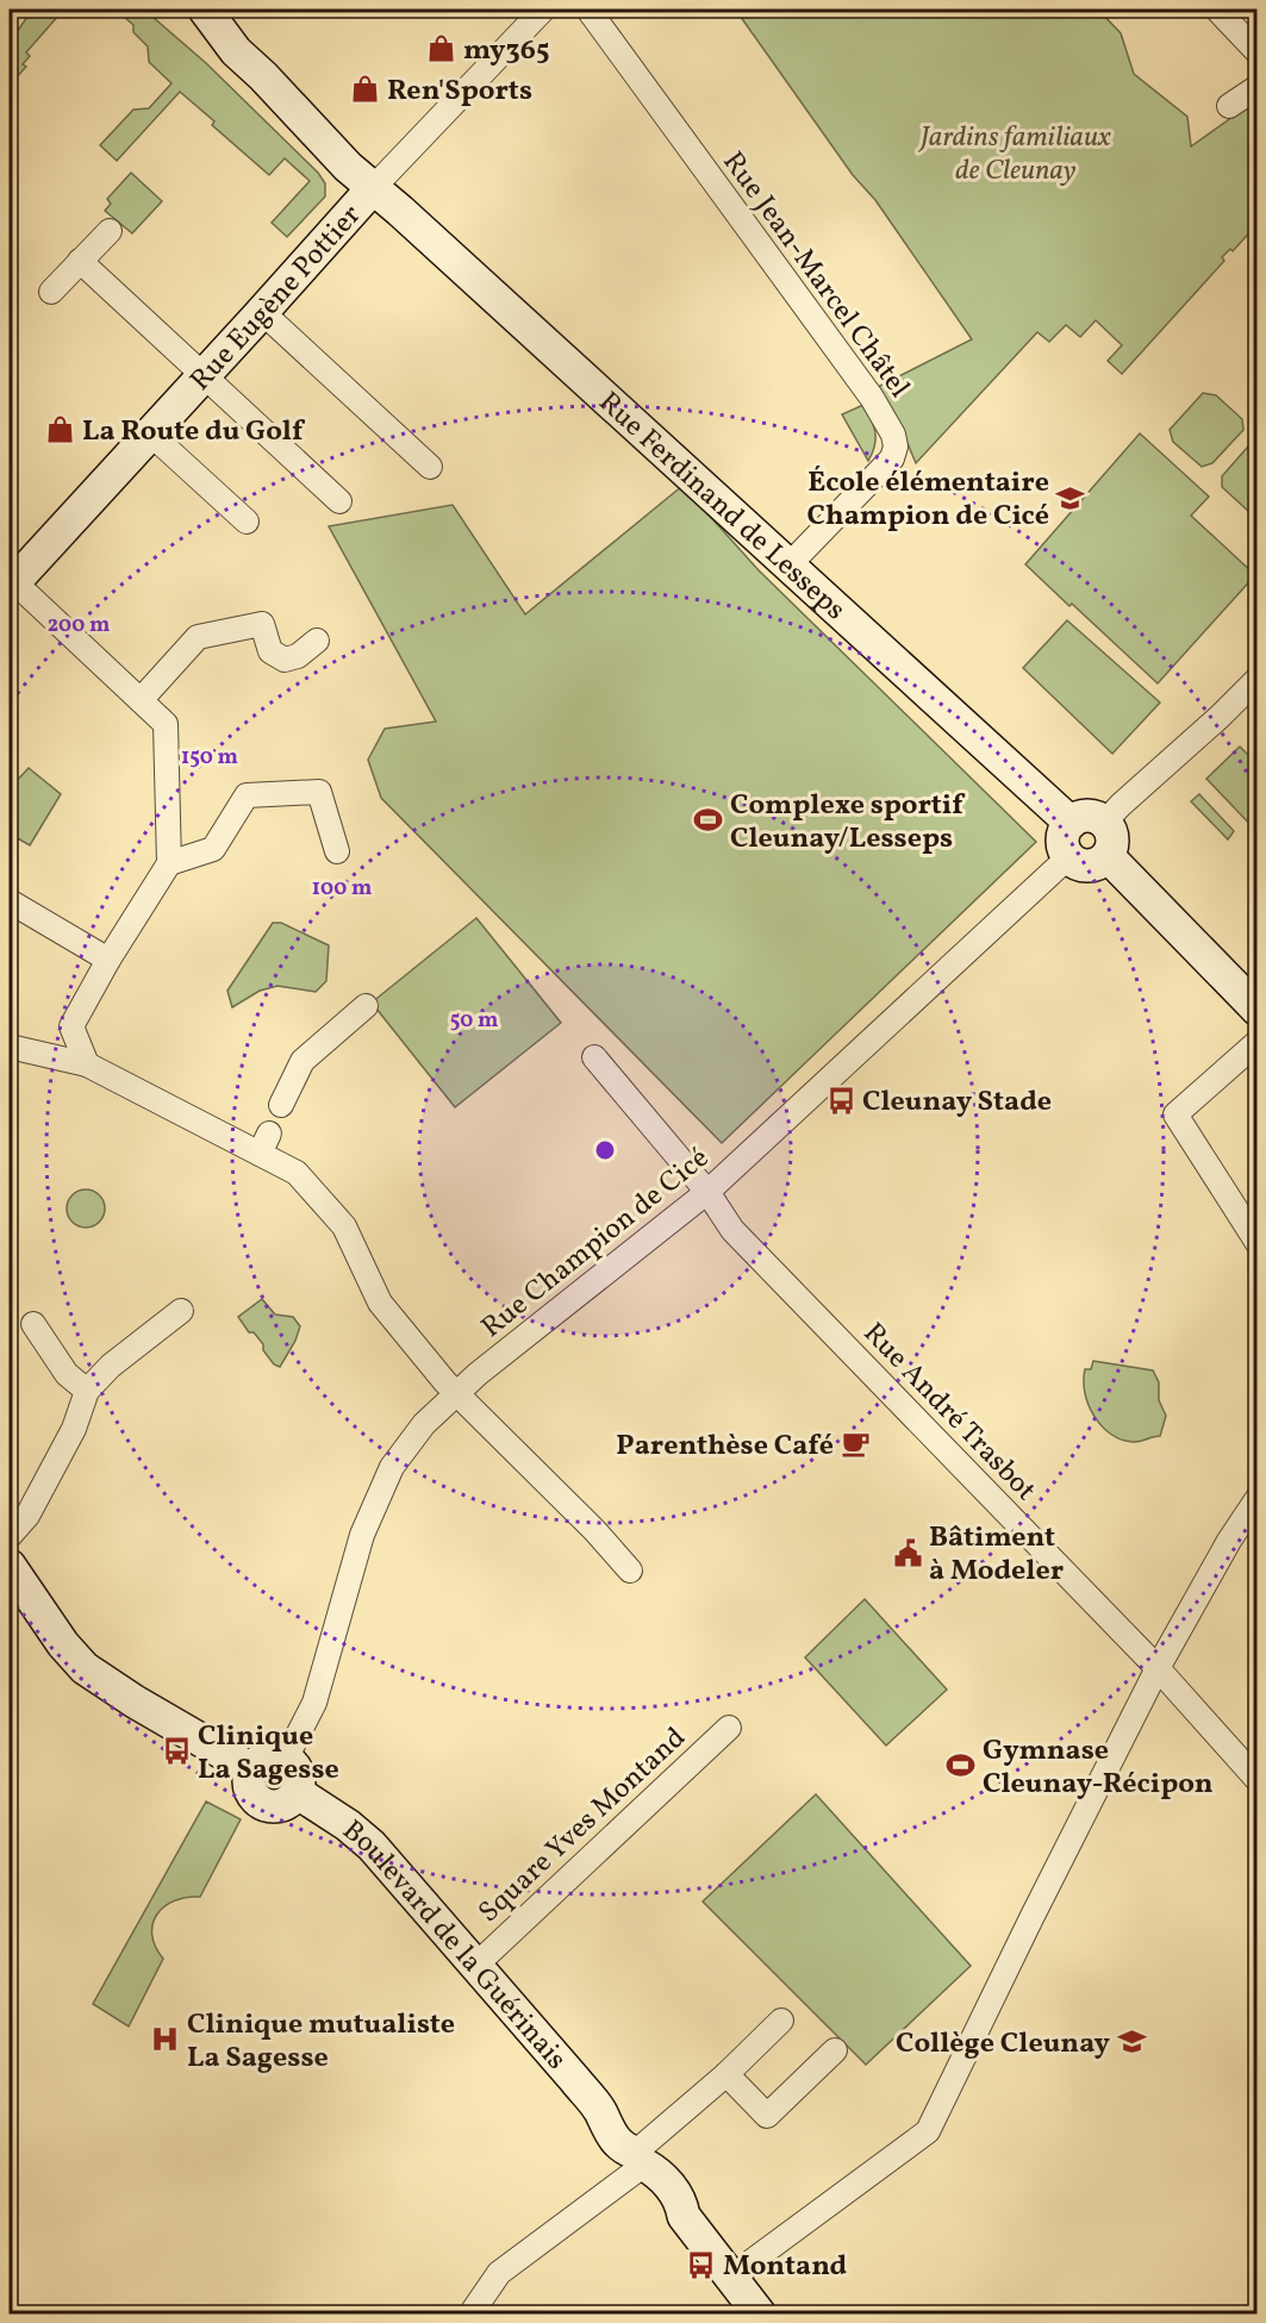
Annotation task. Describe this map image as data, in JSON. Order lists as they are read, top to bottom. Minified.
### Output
{"streets":{"street":["Rue Jean-Marcel Châtel","Rue Eugène Pottier","Rue Ferdinand de Lesseps","Rue Champion de Cicé","Rue André Trasbot","Square Yves Montand","Boulevard de la Guérinais"]},"crossings":[["Rue Jean-Marcel Châtel","Rue Ferdinand de Lesseps"],["Rue Eugène Pottier","Rue Ferdinand de Lesseps"],["Rue Ferdinand de Lesseps","Rue Champion de Cicé"],["Rue Champion de Cicé","Rue André Trasbot"],["Rue Champion de Cicé","Boulevard de la Guérinais"],["Square Yves Montand","Boulevard de la Guérinais"]],"parks":["Jardins familiaux de Cleunay"],"places":{"shop":["my365","Ren'Sports","La Route du Golf"],"school or university":["École élémentaire Champion de Cicé","Collège Cleunay"],"sports":["Complexe sportif Cleunay/Lesseps","Gymnase Cleunay-Récipon"],"bus stop":["Cleunay Stade","Clinique La Sagesse","Montand"],"cafe":["Parenthèse Café"],"public building":["Bâtiment à Modeler"],"hospital":["Clinique mutualiste La Sagesse"]},"rings":["200 m","150 m","100 m","50 m"]}
